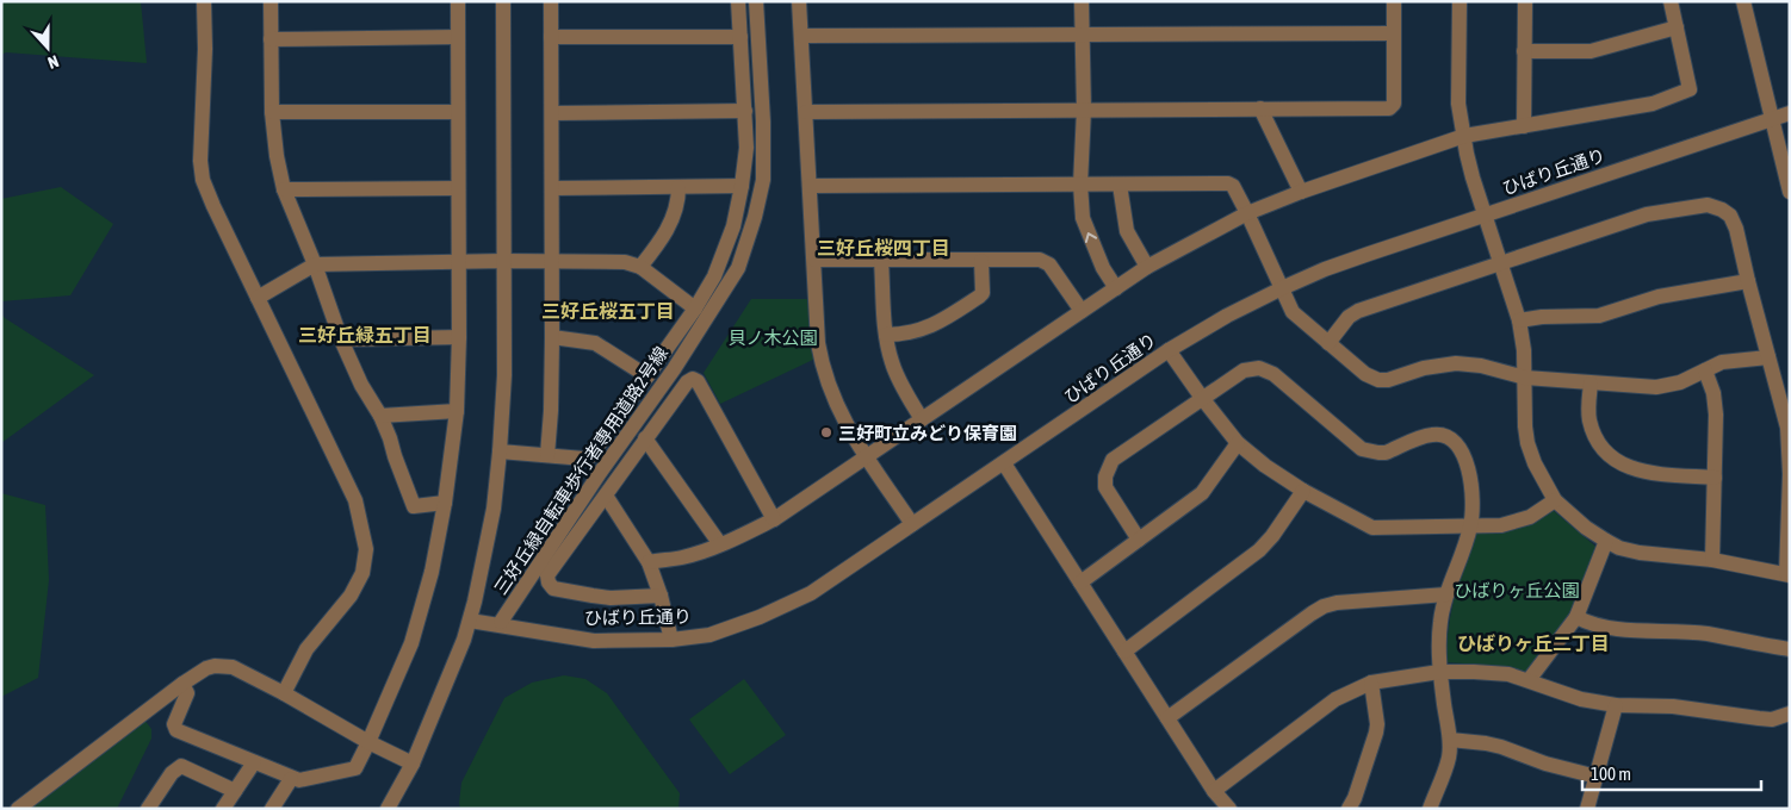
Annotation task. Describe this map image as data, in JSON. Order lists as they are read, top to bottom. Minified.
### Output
{"streets":{"street":["ひばり丘通り","三好丘緑自転車歩行者専用道路2号線"]},"districts":["三好丘桜四丁目","三好丘桜五丁目","三好丘緑五丁目","ひばりヶ丘二丁目"],"parks":["貝ノ木公園","ひばりヶ丘公園"],"places":["三好町立みどり保育園"],"scale_bar":"100 m","north":"bottom"}
